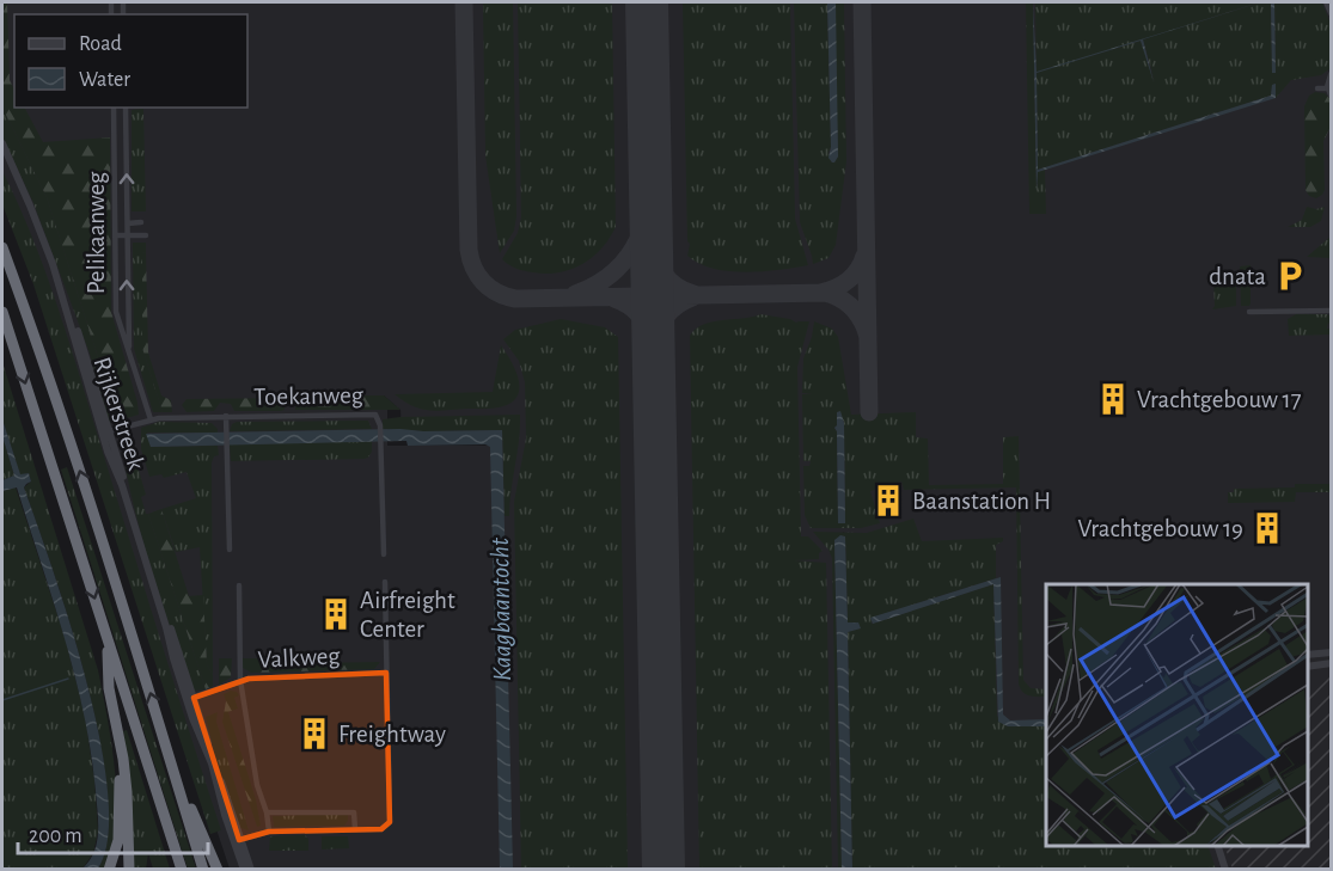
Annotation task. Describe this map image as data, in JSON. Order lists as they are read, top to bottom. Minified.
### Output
{"streets":{"street":["Pelikaanweg","Toekanweg","Rijkerstreek","Valkweg"]},"crossings":[["Pelikaanweg","Toekanweg"],["Toekanweg","Rijkerstreek"],["Rijkerstreek","Valkweg"]],"water":["Kaagbaantocht"],"places":{"parking":["dnata"],"building":["Vrachtgebouw 17","Baanstation H","Vrachtgebouw 19","Airfreight Center","Freightway"]},"legend":["Road","Water"],"scale_bar":"200 m"}
